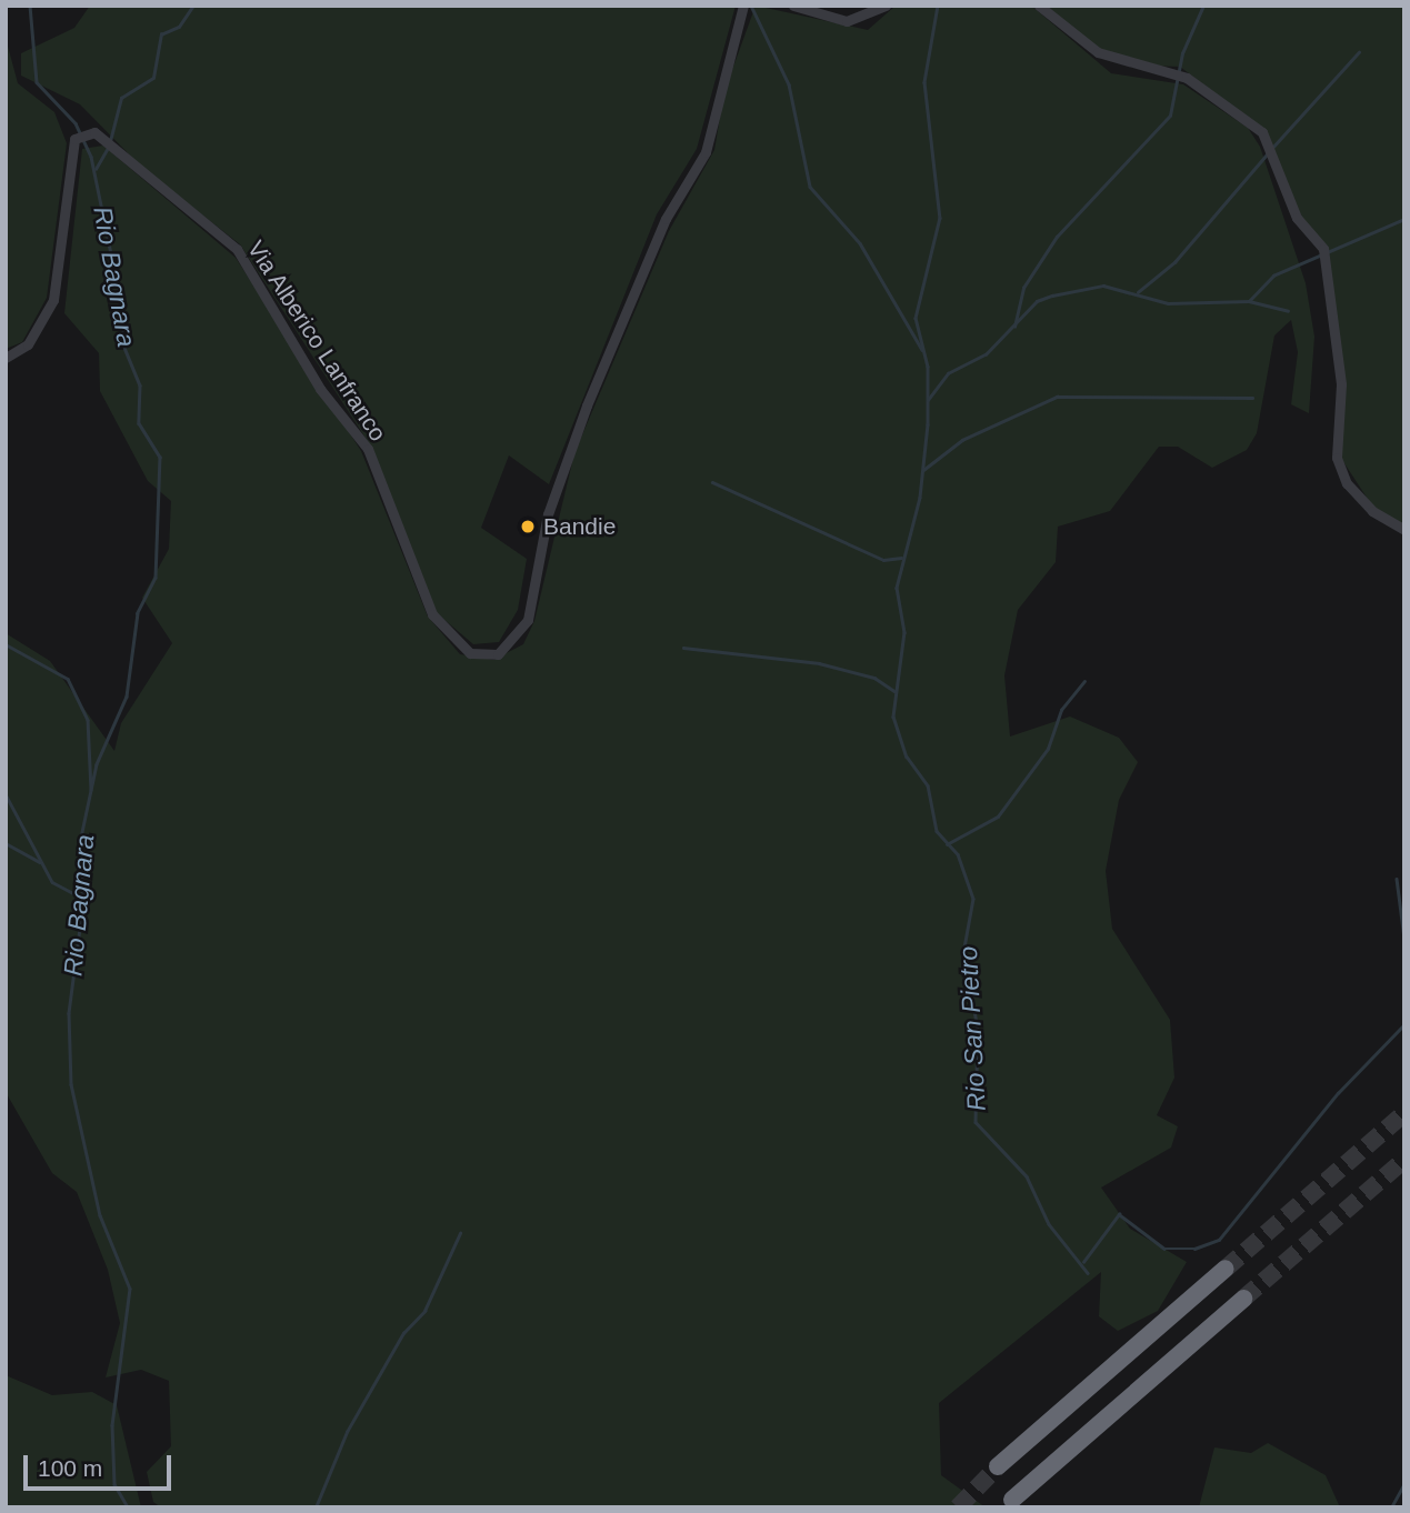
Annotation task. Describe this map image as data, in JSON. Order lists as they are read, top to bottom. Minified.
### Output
{"streets":{"street":["Via Alberico Lanfranco"]},"water":["Rio Bagnara","Rio San Pietro"],"places":["Bandie"],"scale_bar":"100 m"}
